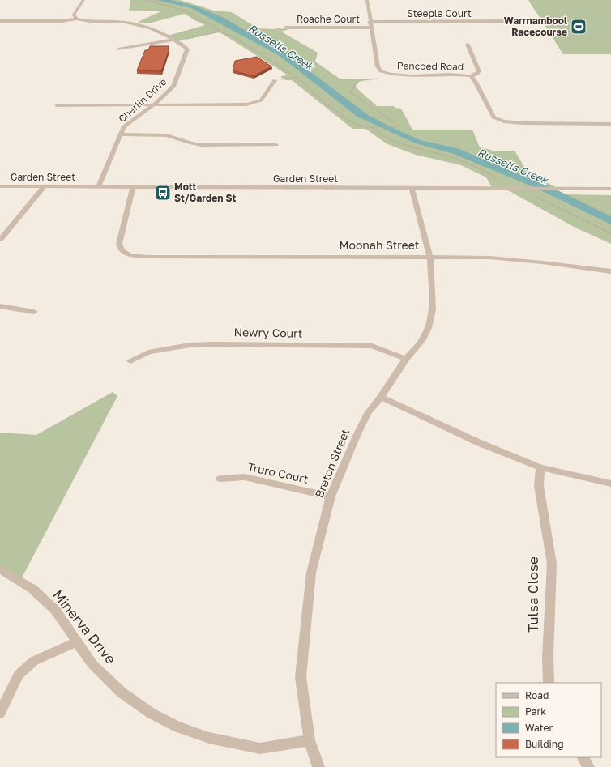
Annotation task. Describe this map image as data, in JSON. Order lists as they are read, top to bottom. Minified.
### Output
{"streets":{"street":["Steeple Court","Roache Court","Pencoed Road","Cherlin Drive","Garden Street","Moonah Street","Newry Court","Breton Street","Truro Court","Tulsa Close","Minerva Drive"]},"crossings":[["Roache Court","Pencoed Road"],["Cherlin Drive","Garden Street"],["Garden Street","Moonah Street"],["Garden Street","Breton Street"],["Moonah Street","Breton Street"],["Newry Court","Breton Street"],["Breton Street","Truro Court"],["Breton Street","Minerva Drive"]],"water":["Russells Creek"],"places":{"sports":["Warrnambool Racecourse"],"bus stop":["Mott St/Garden St"]},"legend":["Road","Park","Water","Building"]}
